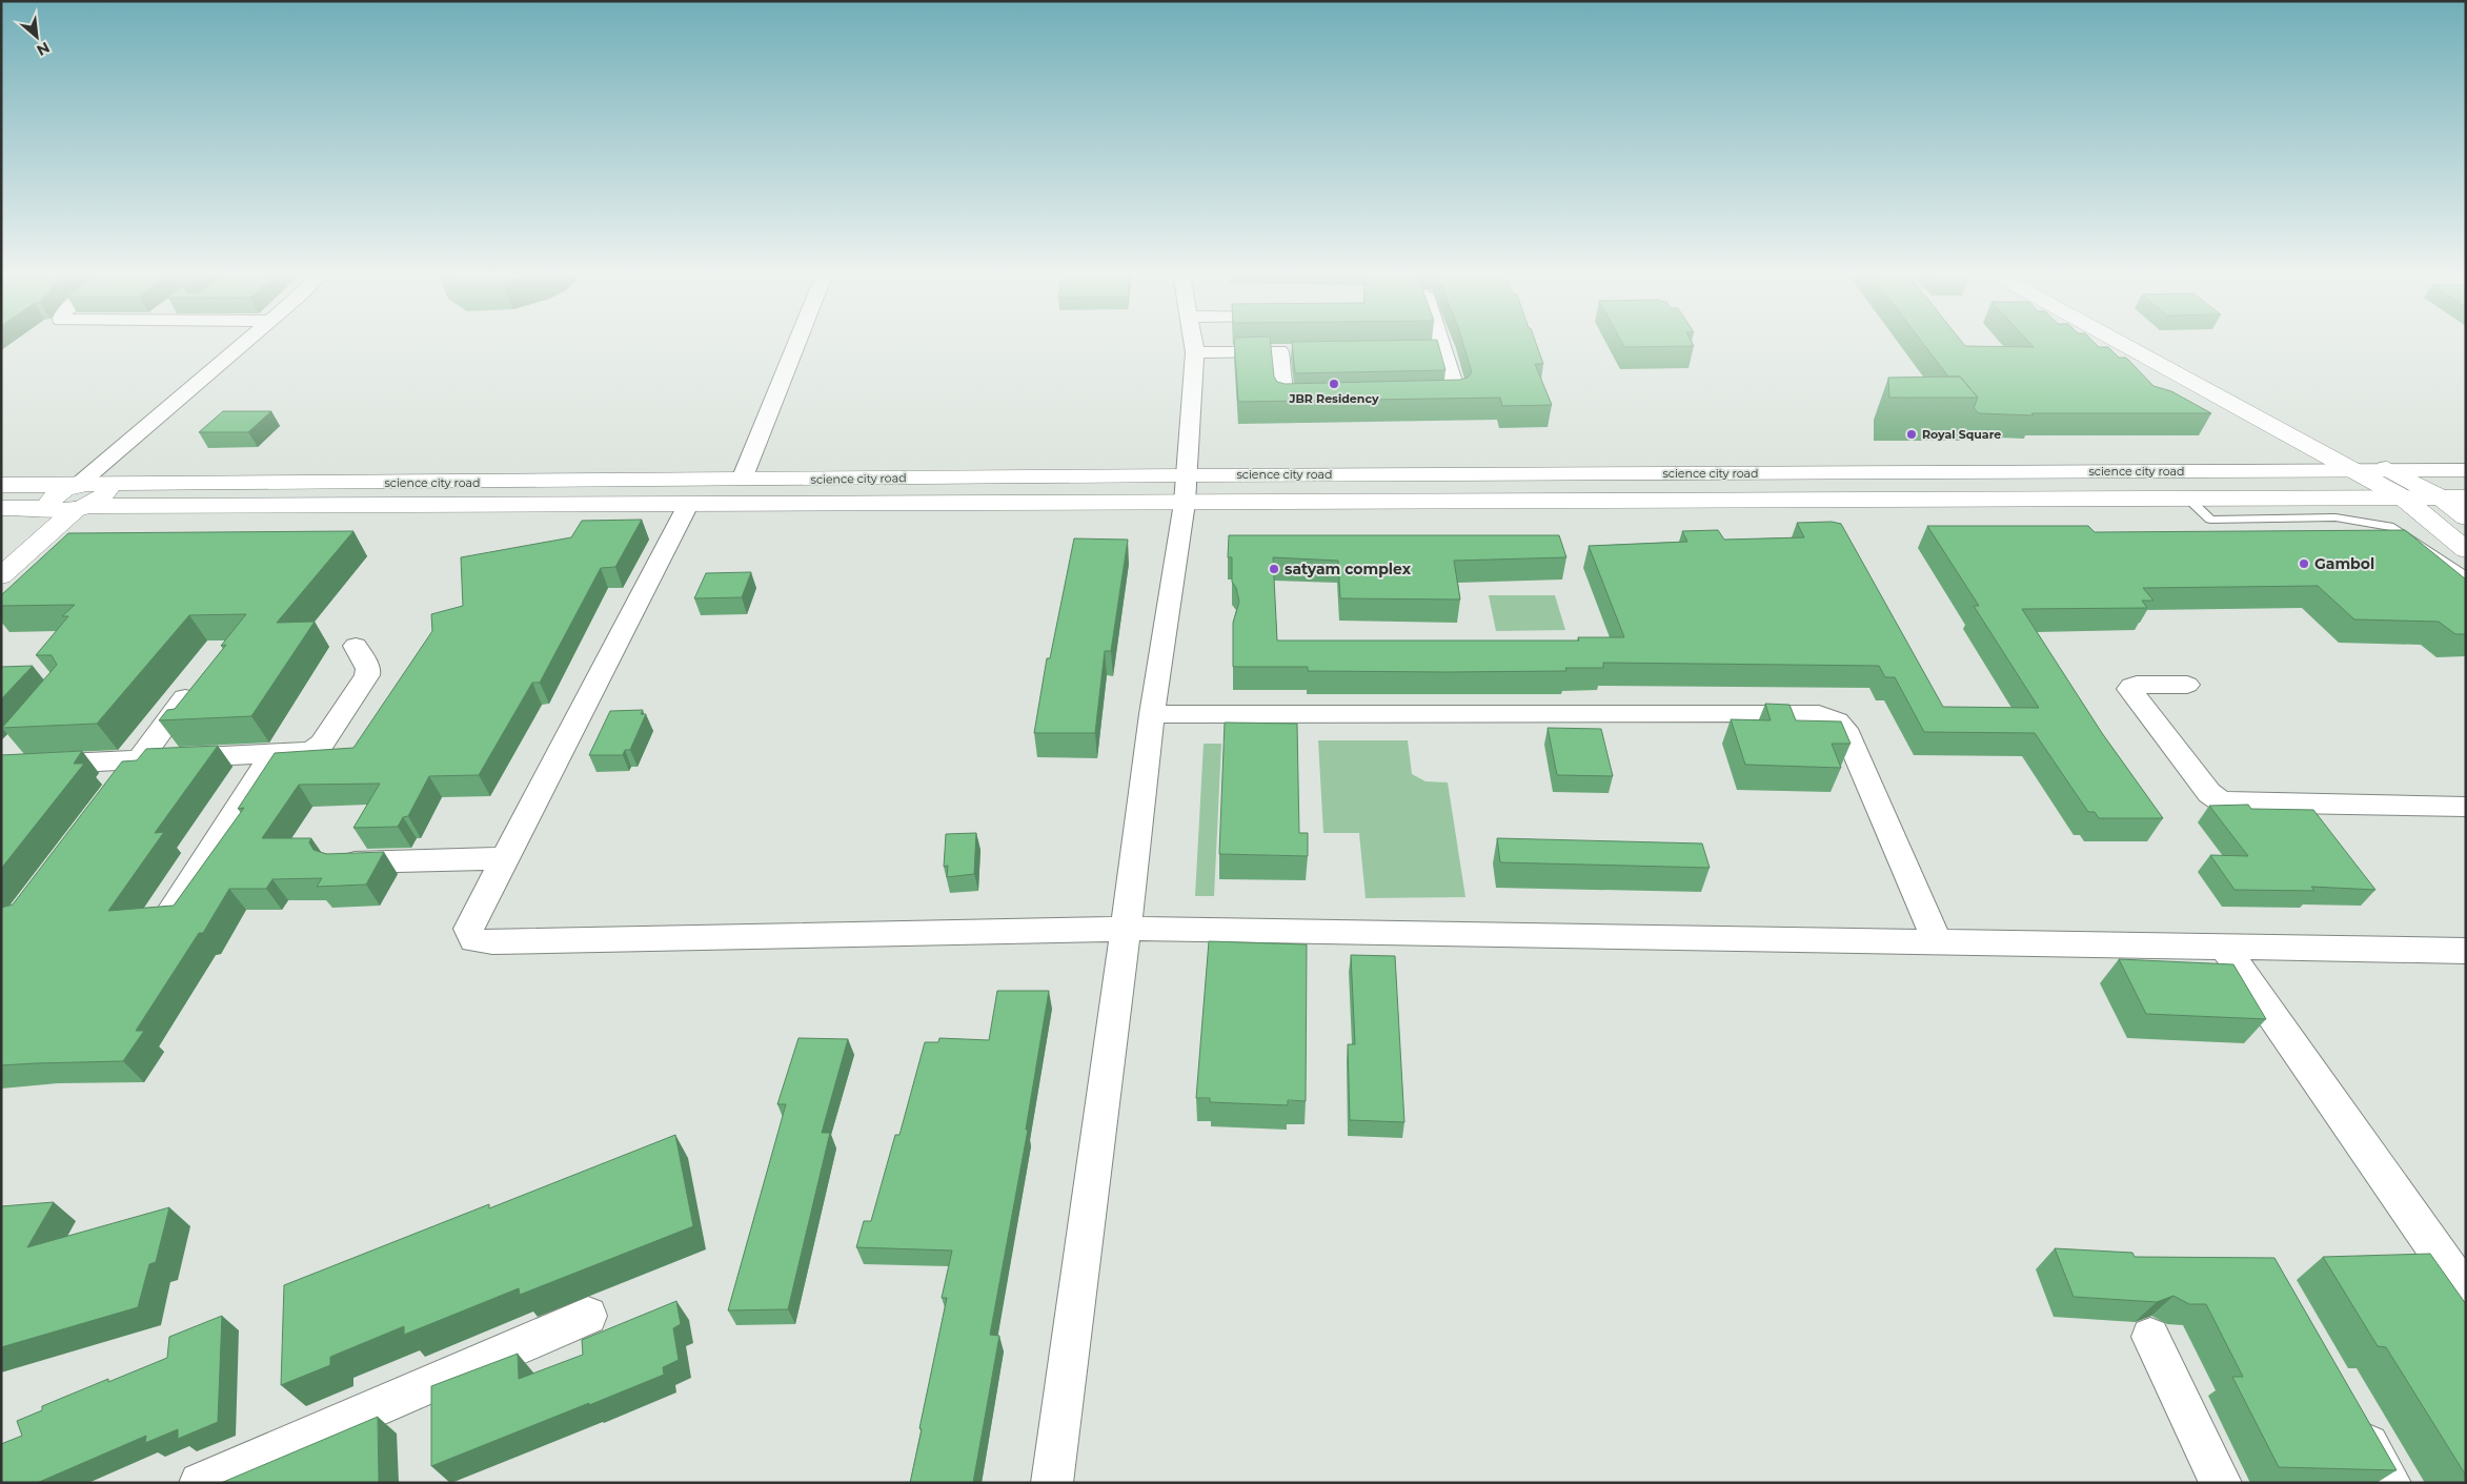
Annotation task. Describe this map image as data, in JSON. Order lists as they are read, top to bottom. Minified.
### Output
{"streets":{"main road":["science city road"]},"places":["JBR Residency","Royal Square","Gambol","satyam complex"],"north":"bottom right"}
